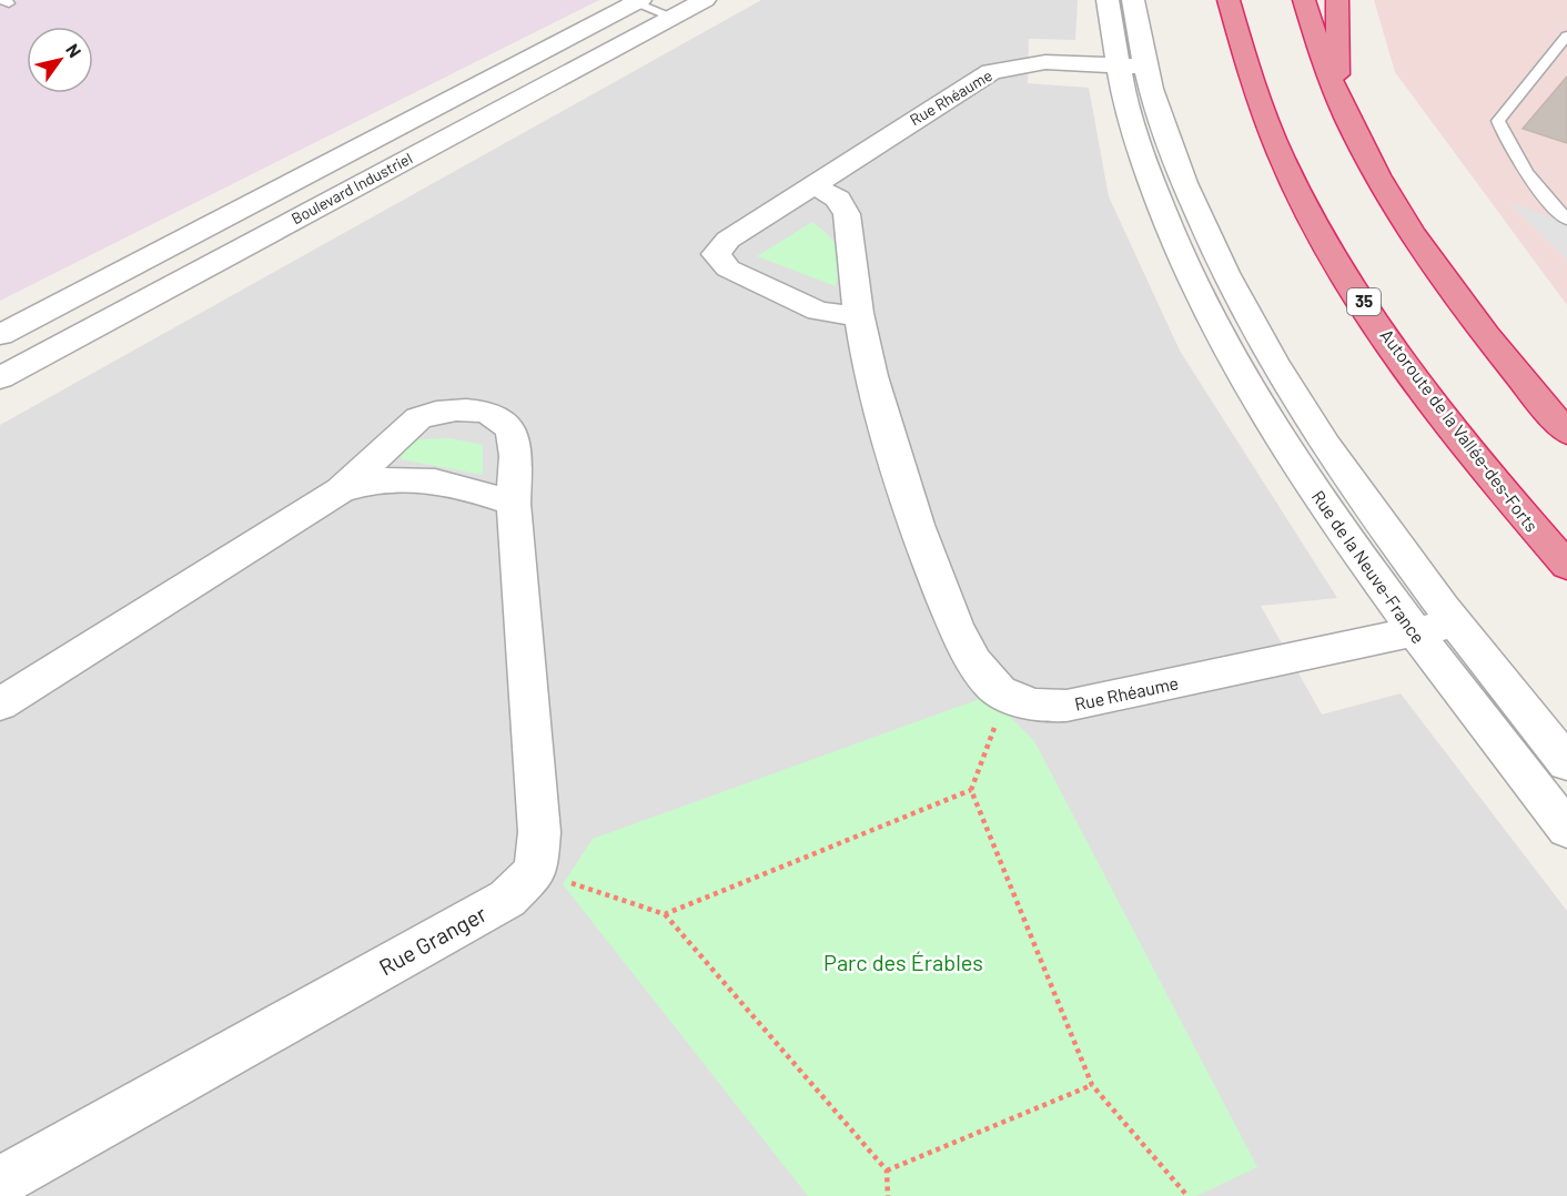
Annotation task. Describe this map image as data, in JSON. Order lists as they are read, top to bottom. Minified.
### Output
{"streets":{"highway":["35","Autoroute de la Vallée-des-Forts"],"street":["Rue Rhéaume","Boulevard Industriel","Rue de la Neuve-France","Rue Granger"]},"crossings":[["Rue Rhéaume","Rue de la Neuve-France"]],"parks":["Parc des Érables"],"north":"top right"}
